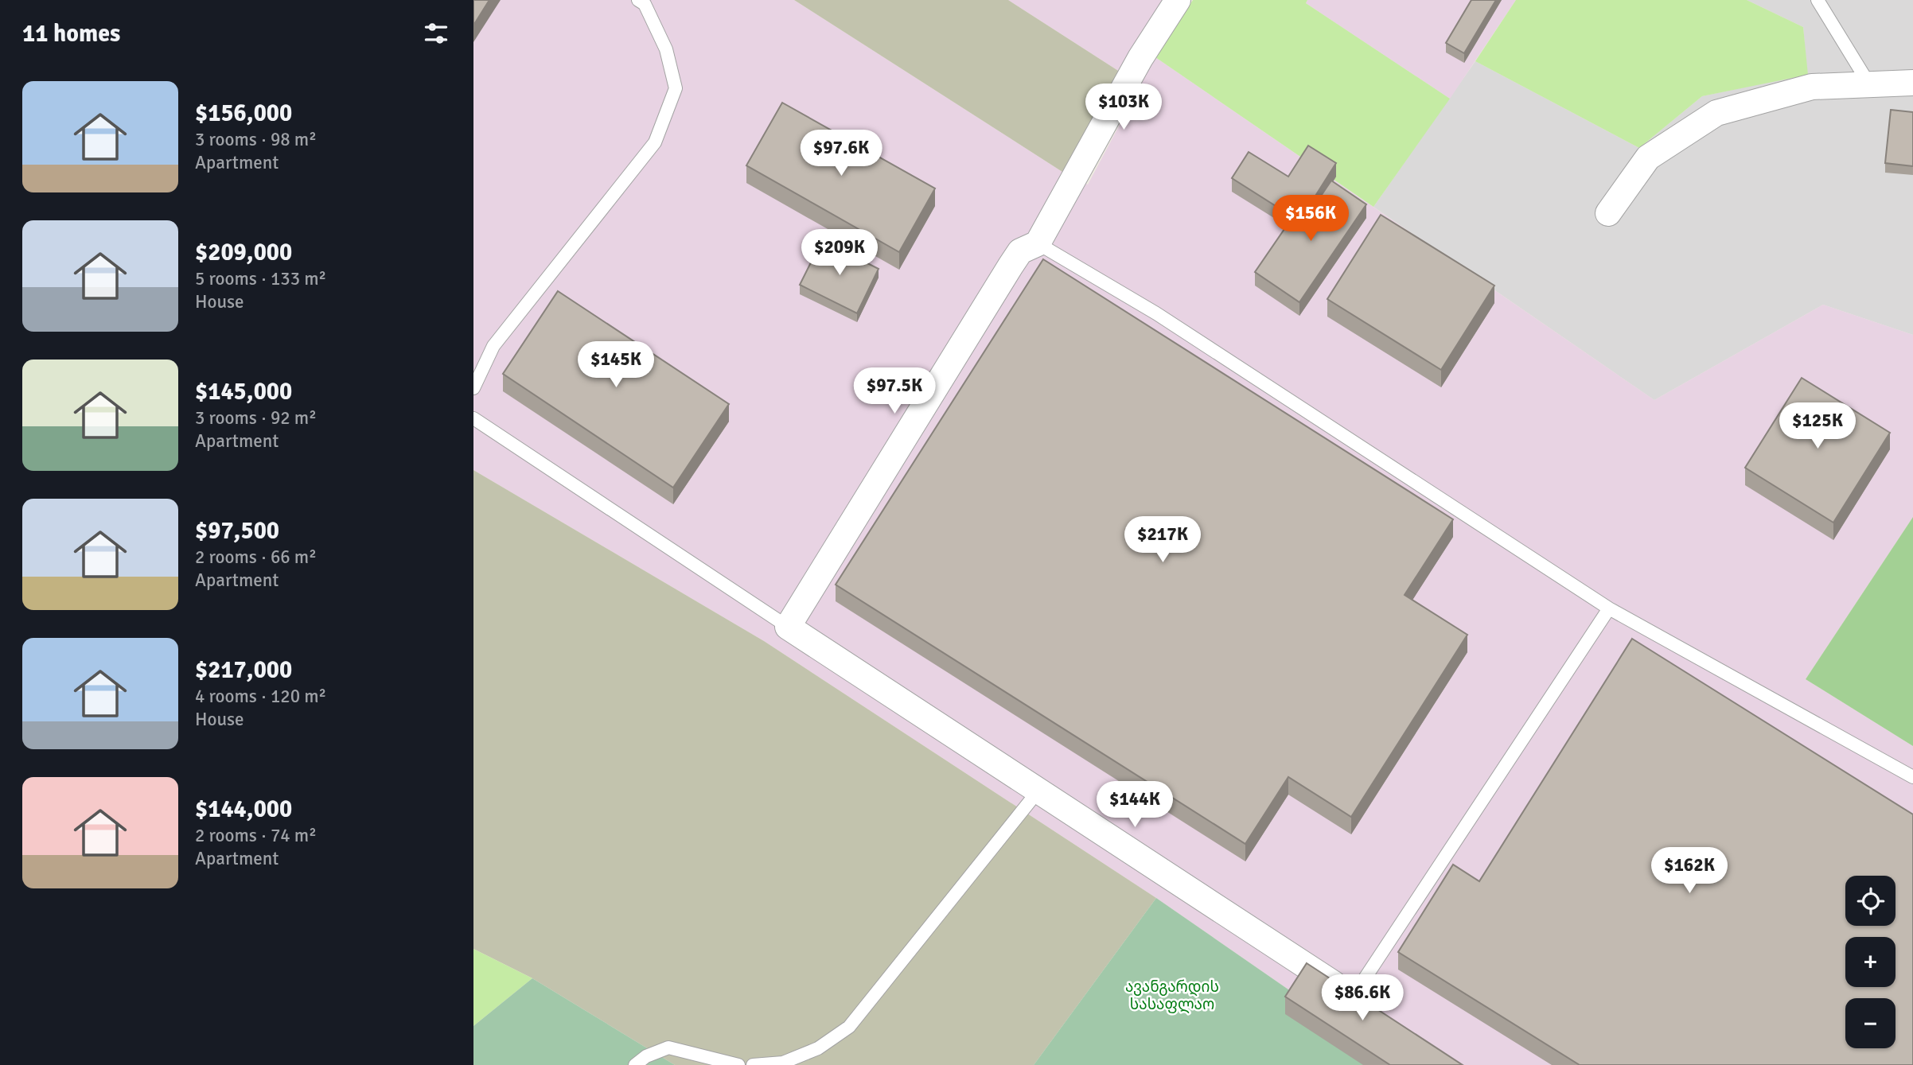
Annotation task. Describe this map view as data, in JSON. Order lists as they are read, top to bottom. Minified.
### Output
{"parks":["ავანგარდის სასაფლაო"],"page":{"heading":"11 homes","list":[{"name":"$156,000","note":"3 rooms · 98 m² · Apartment"},{"name":"$209,000","note":"5 rooms · 133 m² · House"},{"name":"$145,000","note":"3 rooms · 92 m² · Apartment"},{"name":"$97,500","note":"2 rooms · 66 m² · Apartment"},{"name":"$217,000","note":"4 rooms · 120 m² · House"},{"name":"$144,000","note":"2 rooms · 74 m² · Apartment"}],"price":["$103K","$97.6K","$156K","$209K","$145K","$97.5K","$125K","$217K","$144K","$162K","$86.6K"],"map_buttons":["+","−"]}}
